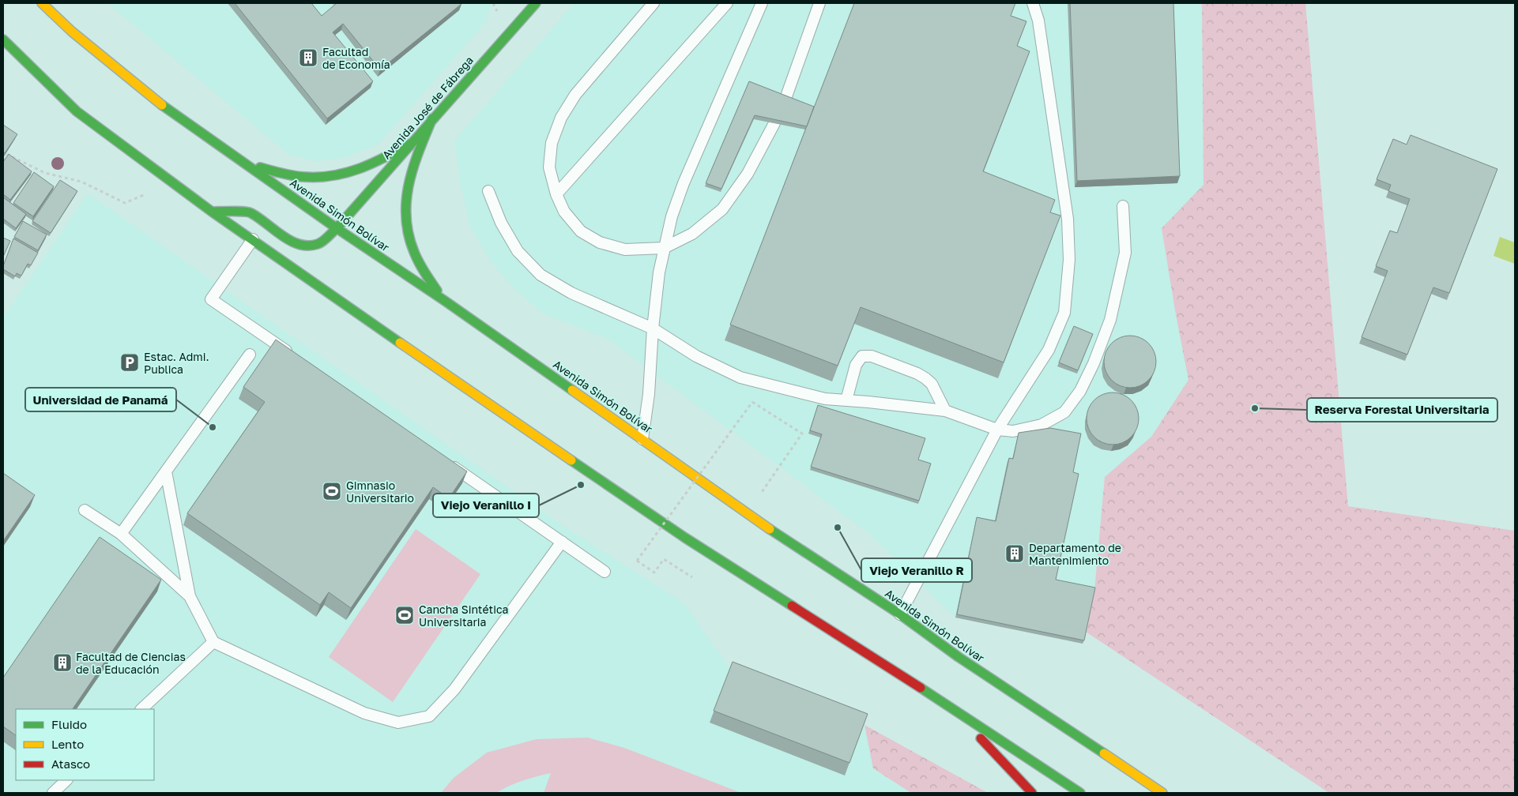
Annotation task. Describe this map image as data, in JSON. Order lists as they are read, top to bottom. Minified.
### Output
{"streets":{"main road":["Avenida José de Fábrega","Avenida Simón Bolívar"]},"crossings":[["Avenida José de Fábrega","Avenida Simón Bolívar"]],"places":{"building":["Facultad de Economía","Departamento de Mantenimiento","Facultad de Ciencias de la Educación"],"parking":["Estac. Admi. Publica"],"other":["Reserva Forestal Universitaria","Universidad de Panamá","Viejo Veranillo I","Viejo Veranillo R"],"sports":["Gimnasio Universitario","Cancha Sintética Universitaria"]},"legend":["Fluido","Lento","Atasco"]}
